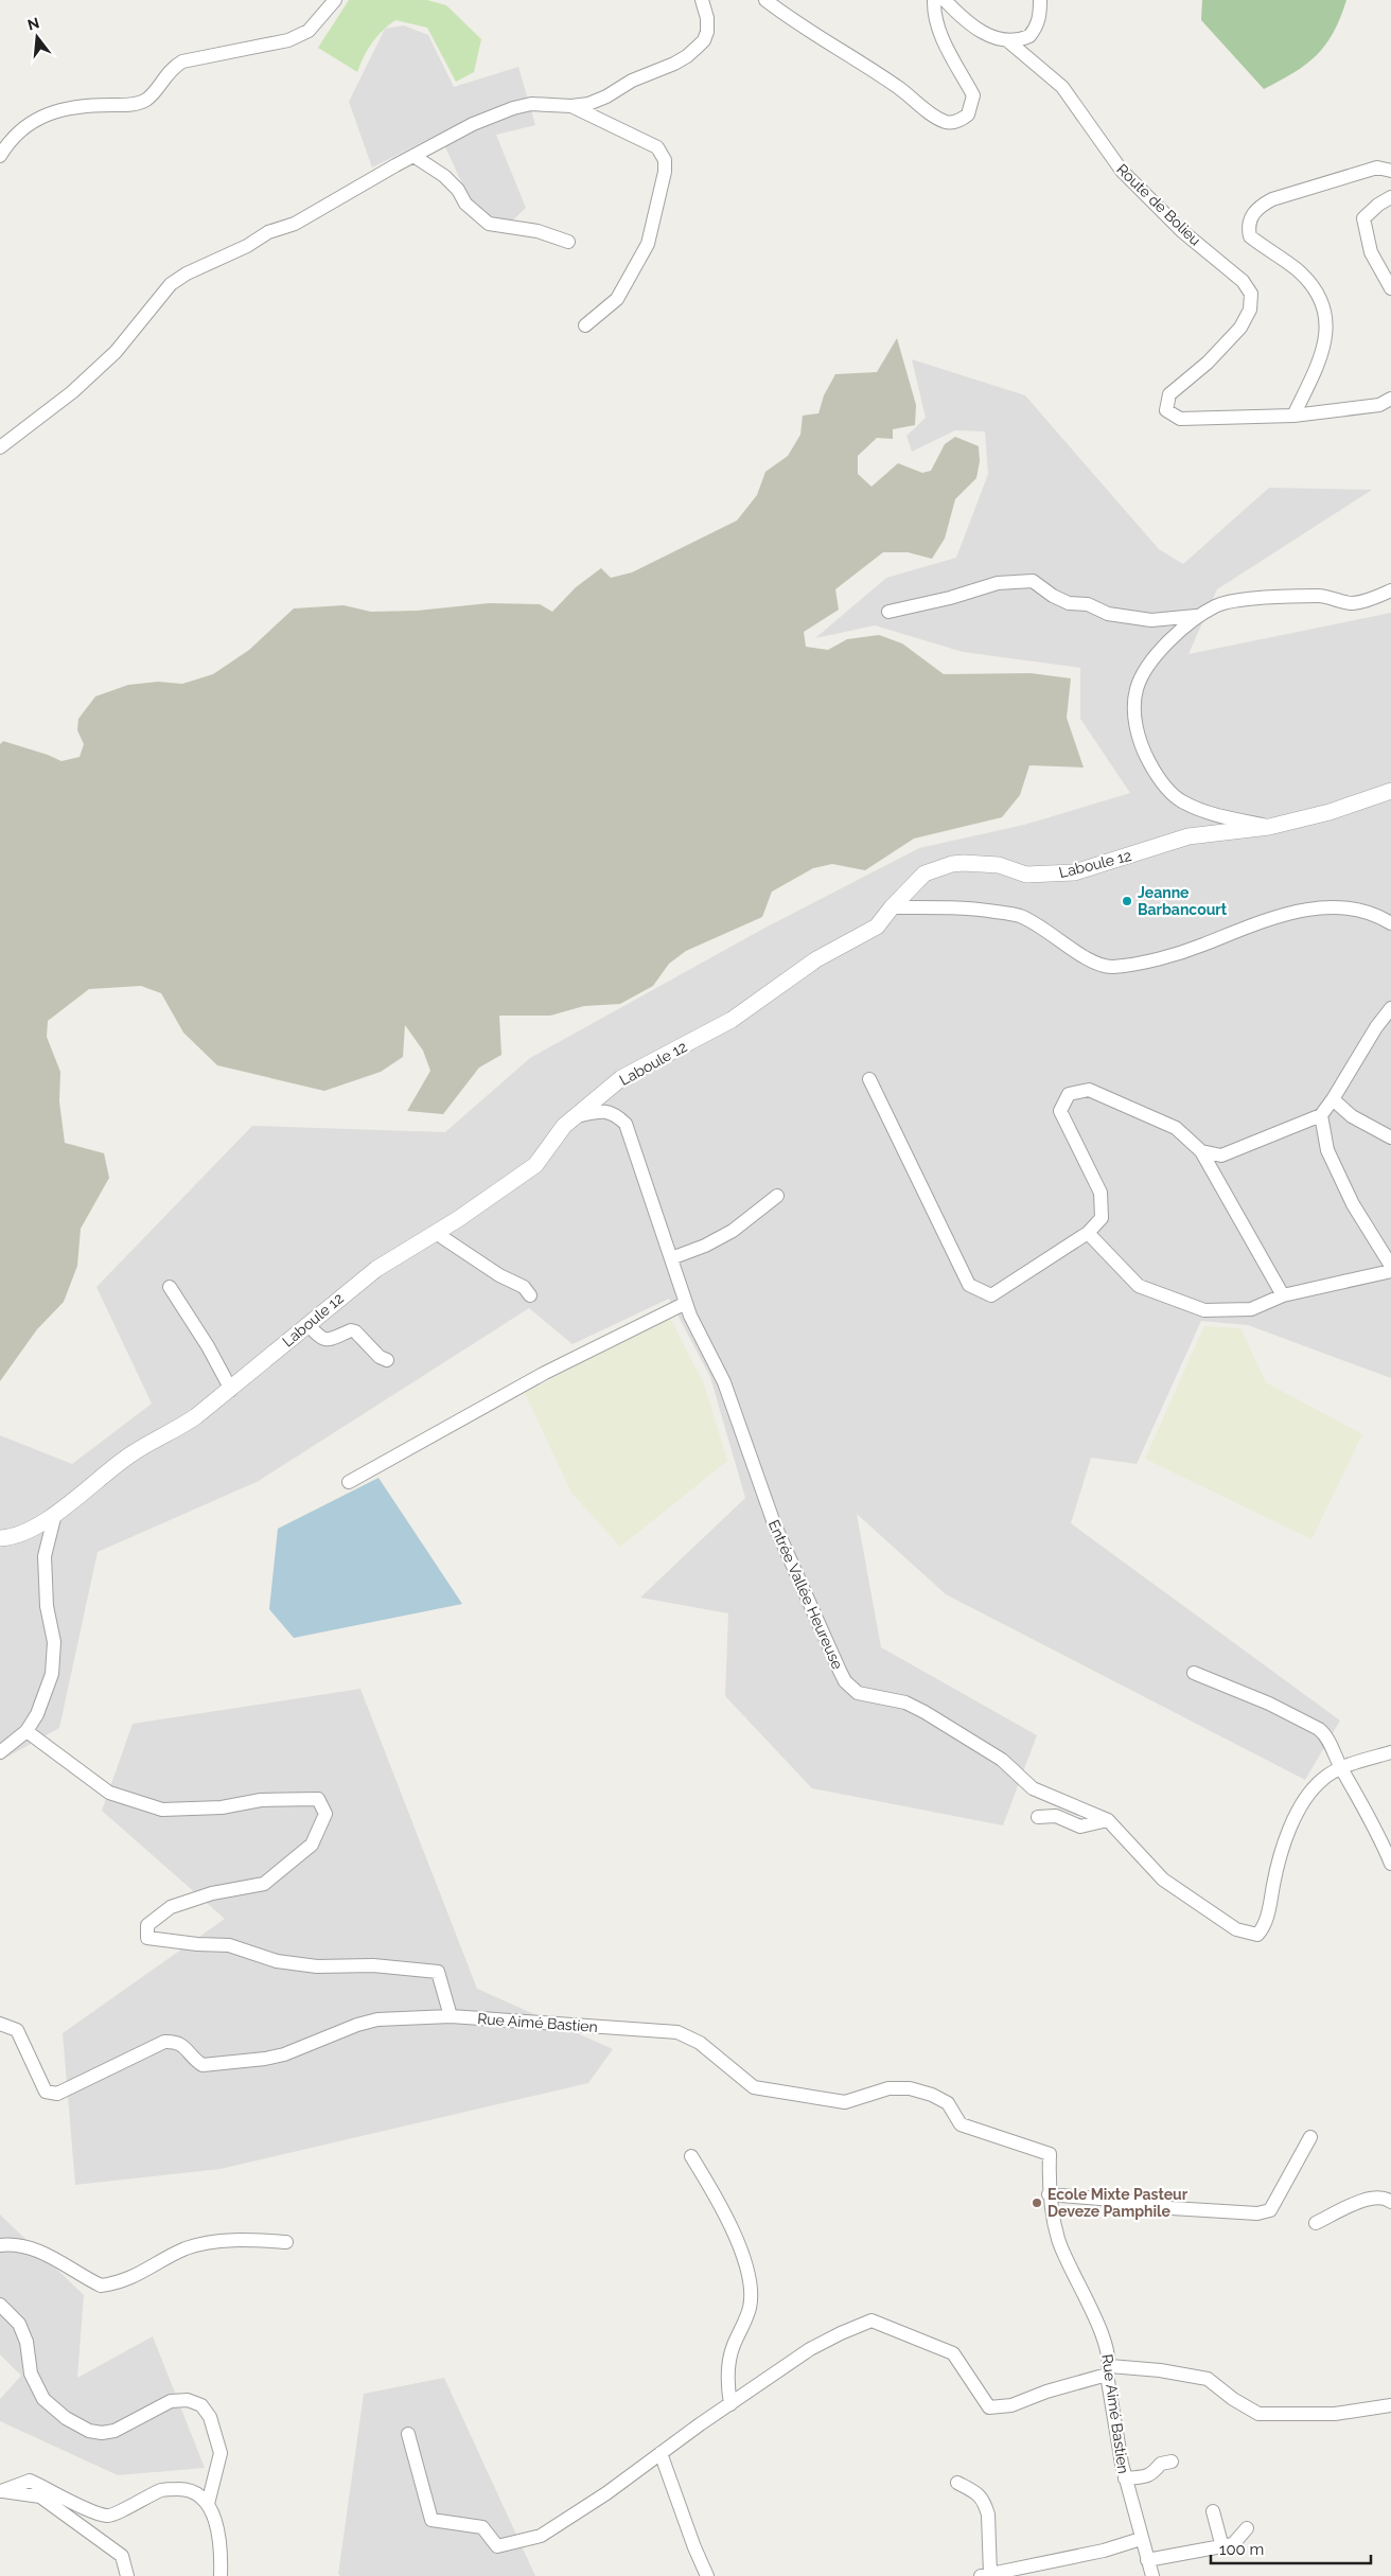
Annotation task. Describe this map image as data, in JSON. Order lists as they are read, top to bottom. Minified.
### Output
{"streets":{"street":["Route de Bolieu","Laboule 12","Entrée Vallée Heureuse","Rue Aimé Bastien"]},"crossings":[["Laboule 12","Entrée Vallée Heureuse"]],"places":["Jeanne Barbancourt","Ecole Mixte Pasteur Deveze Pamphile"],"scale_bar":"100 m","north":"top"}
